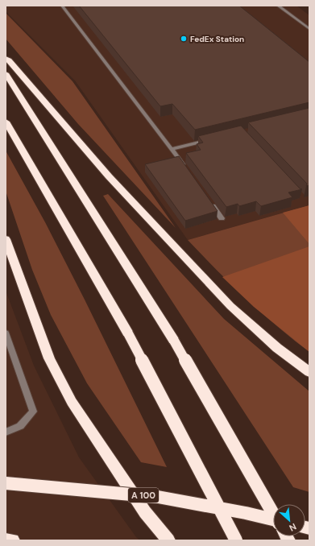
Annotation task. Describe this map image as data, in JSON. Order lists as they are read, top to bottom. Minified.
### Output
{"streets":{"highway":["A 100"]},"places":["FedEx Station"],"north":"bottom right"}
